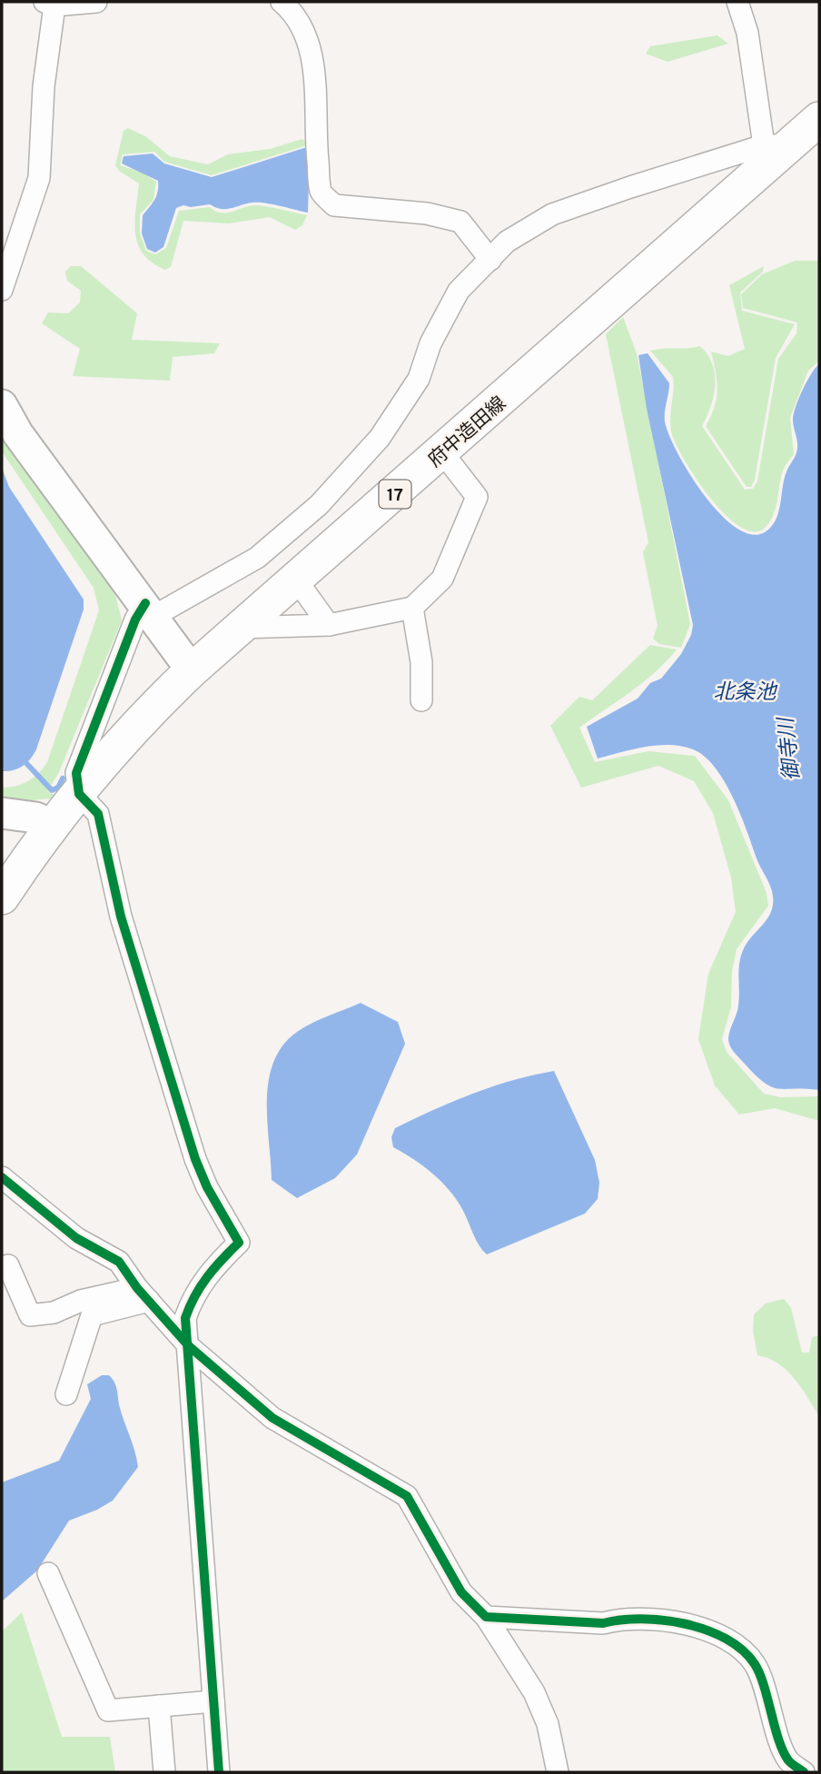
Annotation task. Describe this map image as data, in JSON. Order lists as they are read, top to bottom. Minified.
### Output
{"streets":{"main road":["府中造田線","17"]},"water":["北条池","御寺川"]}
